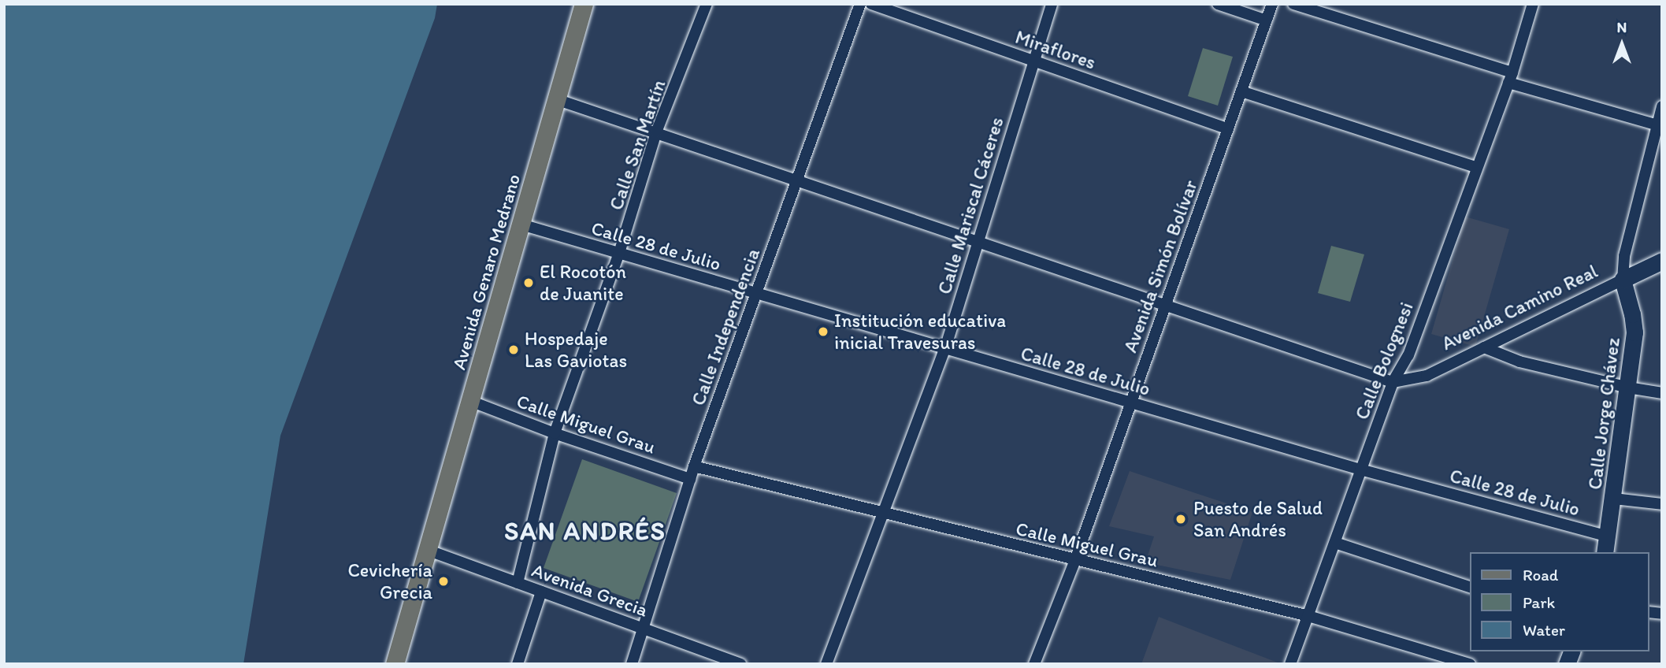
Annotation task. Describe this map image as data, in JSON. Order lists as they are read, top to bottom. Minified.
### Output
{"streets":{"main road":["Avenida Genaro Medrano"],"street":["Miraflores","Calle San Martín","Calle Mariscal Cáceres","Calle 28 de Julio","Avenida Simón Bolívar","Avenida Camino Real","Calle Independencia","Calle Bolognesi","Calle Jorge Chávez","Calle Miguel Grau","Avenida Grecia"]},"crossings":[["Miraflores","Calle Mariscal Cáceres"],["Miraflores","Avenida Simón Bolívar"],["Calle San Martín","Calle 28 de Julio"],["Calle San Martín","Calle Miguel Grau"],["Calle San Martín","Avenida Grecia"],["Calle Mariscal Cáceres","Calle 28 de Julio"],["Calle Mariscal Cáceres","Calle Miguel Grau"],["Calle 28 de Julio","Avenida Simón Bolívar"],["Calle 28 de Julio","Avenida Genaro Medrano"],["Calle 28 de Julio","Calle Independencia"],["Calle 28 de Julio","Calle Bolognesi"],["Calle 28 de Julio","Calle Jorge Chávez"],["Avenida Simón Bolívar","Calle Miguel Grau"],["Avenida Genaro Medrano","Calle Miguel Grau"],["Avenida Genaro Medrano","Avenida Grecia"],["Avenida Camino Real","Calle Bolognesi"],["Avenida Camino Real","Calle Jorge Chávez"],["Calle Independencia","Calle Miguel Grau"],["Calle Independencia","Avenida Grecia"],["Calle Bolognesi","Calle Miguel Grau"]],"districts":["SAN ANDRÉS"],"places":["El Rocotón de Juanite","Institución educativa inicial Travesuras","Hospedaje Las Gaviotas","Puesto de Salud San Andrés","Cevichería Grecia"],"legend":["Road","Park","Water"],"north":"top"}
